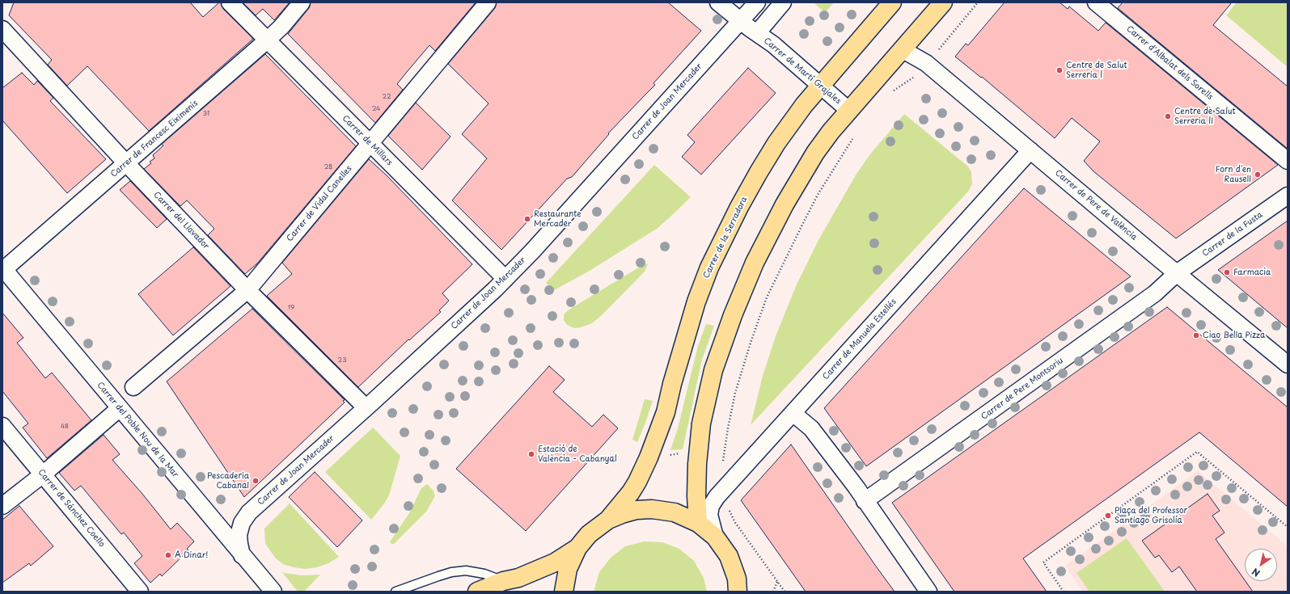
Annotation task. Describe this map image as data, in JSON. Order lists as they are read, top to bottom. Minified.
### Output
{"streets":{"main road":["Carrer de la Serradora"],"street":["Carrer d'Albalat dels Sorells","Carrer de Martí Grajales","Carrer de Joan Mercader","Carrer de Francesc Eiximenis","Carrer de Millars","Carrer de Vidal Canelles","Carrer de Pere de València","Carrer del Llavador","Carrer de la Fusta","Carrer de Manuela Estellés","Carrer de Pere Montsoriu","Carrer del Poble Nou de la Mar","Carrer de Sánchez Coello"]},"crossings":[["Carrer de Martí Grajales","Carrer de Joan Mercader"],["Carrer de Martí Grajales","Carrer de la Serradora"],["Carrer de Joan Mercader","Carrer de Millars"],["Carrer de Joan Mercader","Carrer del Llavador"],["Carrer de Joan Mercader","Carrer del Poble Nou de la Mar"],["Carrer de Francesc Eiximenis","Carrer de Millars"],["Carrer de Francesc Eiximenis","Carrer del Llavador"],["Carrer de Francesc Eiximenis","Carrer del Poble Nou de la Mar"],["Carrer de Millars","Carrer de Vidal Canelles"],["Carrer de Vidal Canelles","Carrer del Llavador"],["Carrer de Pere de València","Carrer de la Fusta"],["Carrer de Pere de València","Carrer de Manuela Estellés"],["Carrer de Pere de València","Carrer de Pere Montsoriu"],["Carrer de la Fusta","Carrer de Pere Montsoriu"]],"places":["Centre de Salut Serreria I","Centre de Salut Serreria II","Forn d'en Rausell","Restaurante Mercader","Farmacia","Ciao Bella Pizza","Estació de València - Cabanyal","Pescaderia Cabanal","Plaça del Professor Santiago Grisolía","A Dinar!"],"house_numbers":["22","24","31","28","19","23","48"],"north":"bottom left"}
